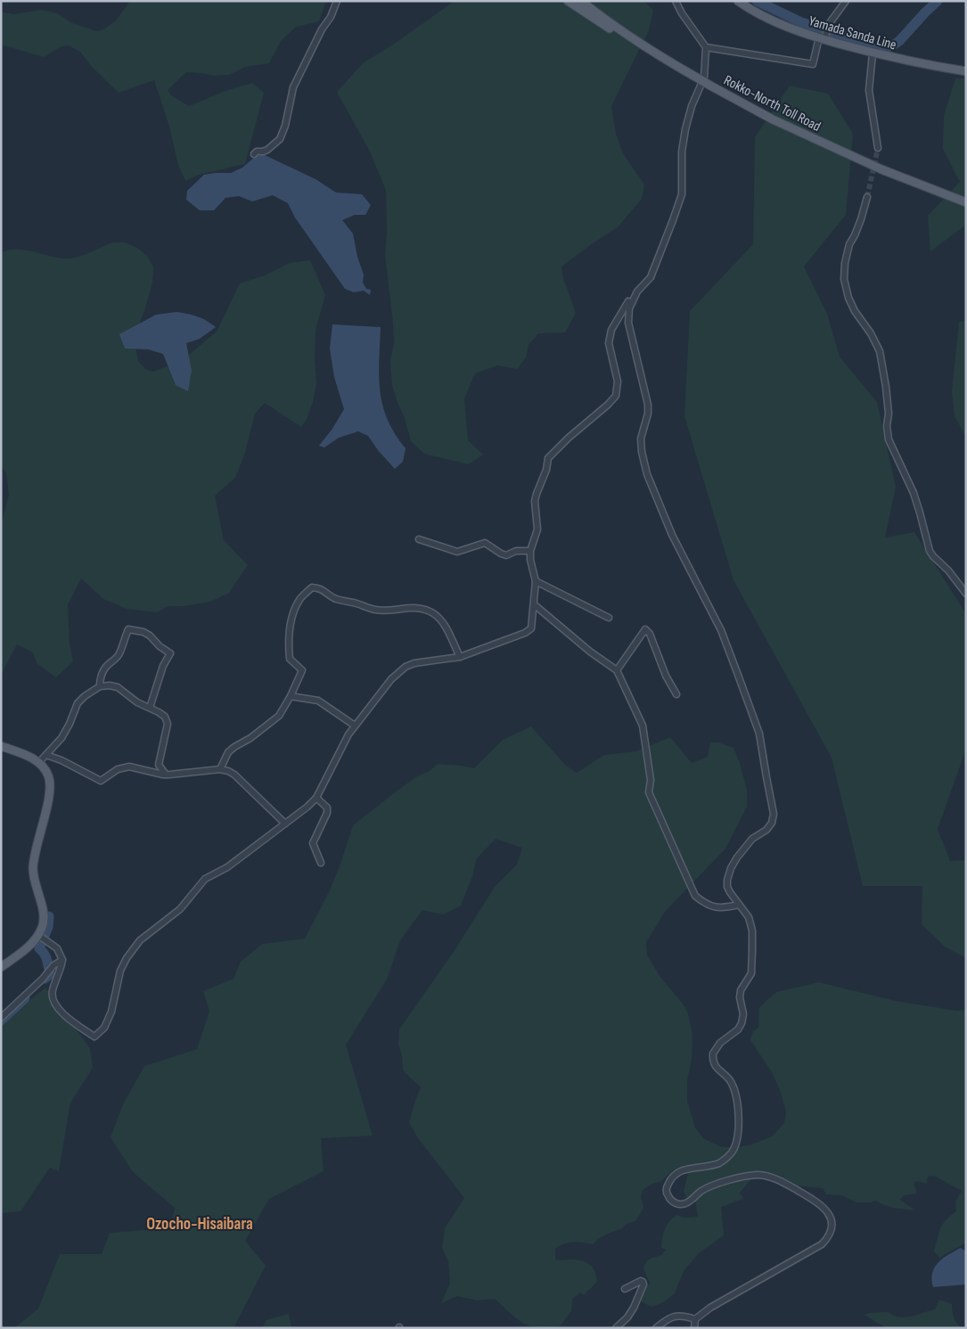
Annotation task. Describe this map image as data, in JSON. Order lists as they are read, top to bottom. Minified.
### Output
{"streets":{"main road":["Yamada Sanda Line","Rokko-North Toll Road"]},"districts":["Ozocho-Hisaibara"]}
